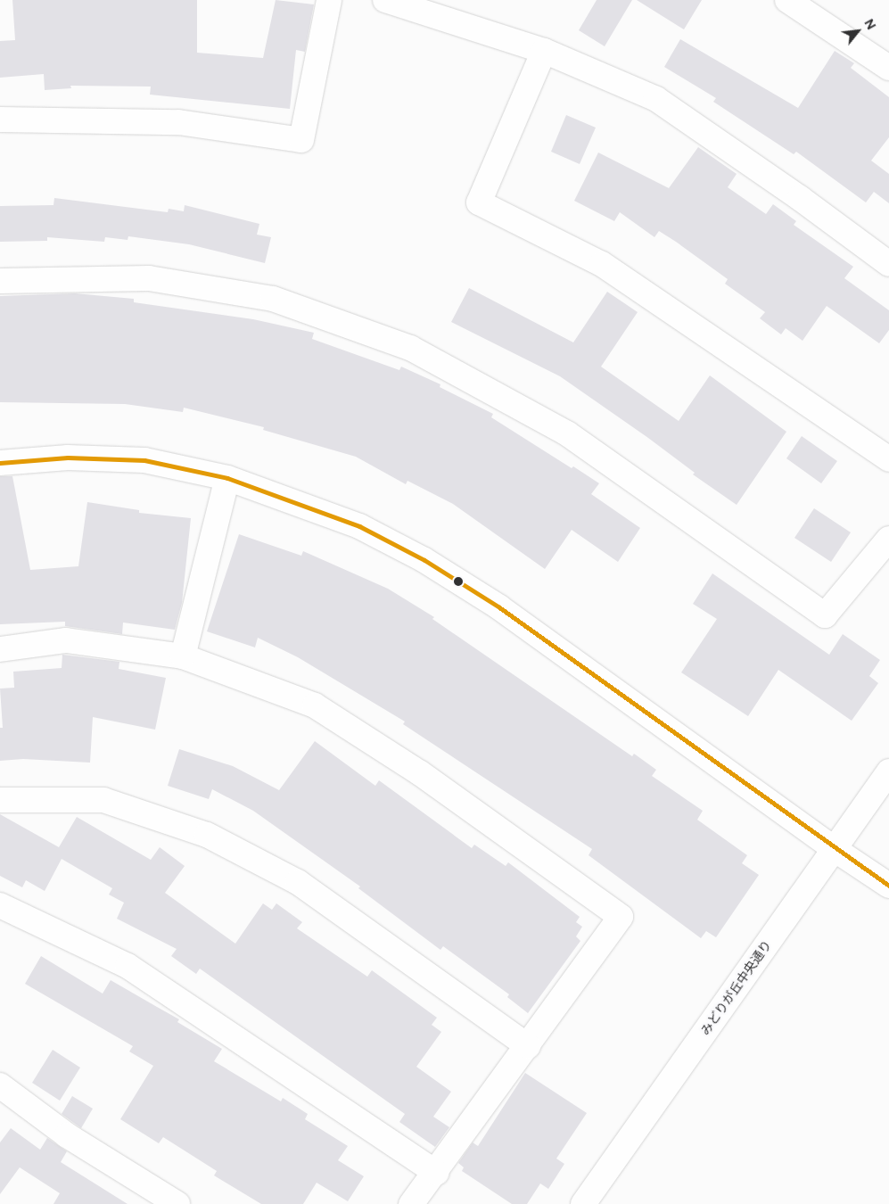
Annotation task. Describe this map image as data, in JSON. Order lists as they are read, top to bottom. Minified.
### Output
{"streets":{"street":["みどりが丘中央通り"]},"north":"top right"}
